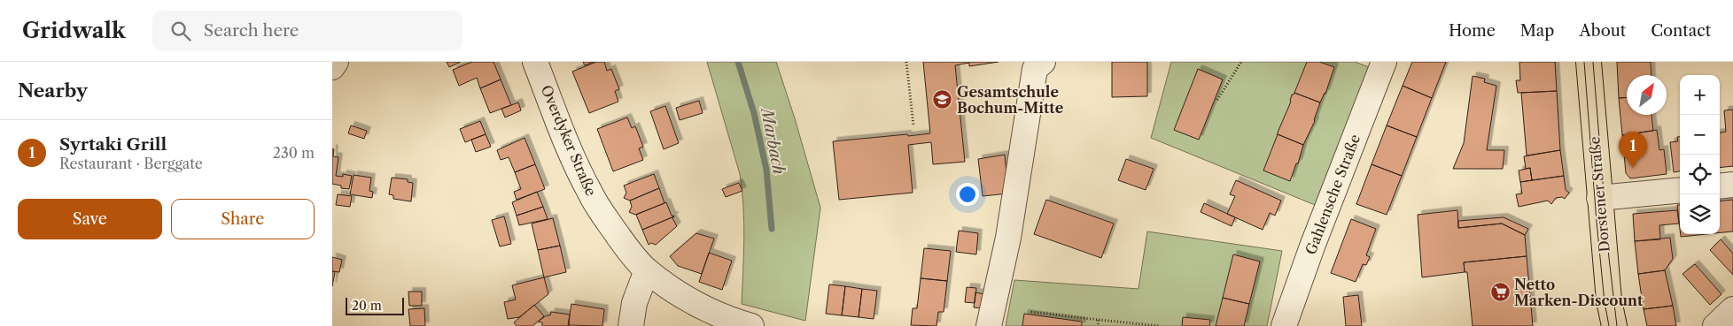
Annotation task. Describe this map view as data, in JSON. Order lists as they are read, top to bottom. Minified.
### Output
{"streets":{"main road":["Dorstener Straße"],"street":["Overdyker Straße","Gahlensche Straße"]},"water":["Marbach"],"places":{"school or university":["Gesamtschule Bochum-Mitte"],"supermarket":["Netto Marken-Discount"]},"scale_bar":"20 m","north":"top right","page":{"header":"Gridwalk","search":"Search here","nav":["Home","Map","About","Contact"],"heading":"Nearby","map_buttons":["+","−"],"list":[{"mark":"1","name":"Syrtaki Grill","note":"Restaurant · Berggate","value":"230 m"}],"pins":"1","buttons":["Save","Share"],"scale":"20 m"}}
